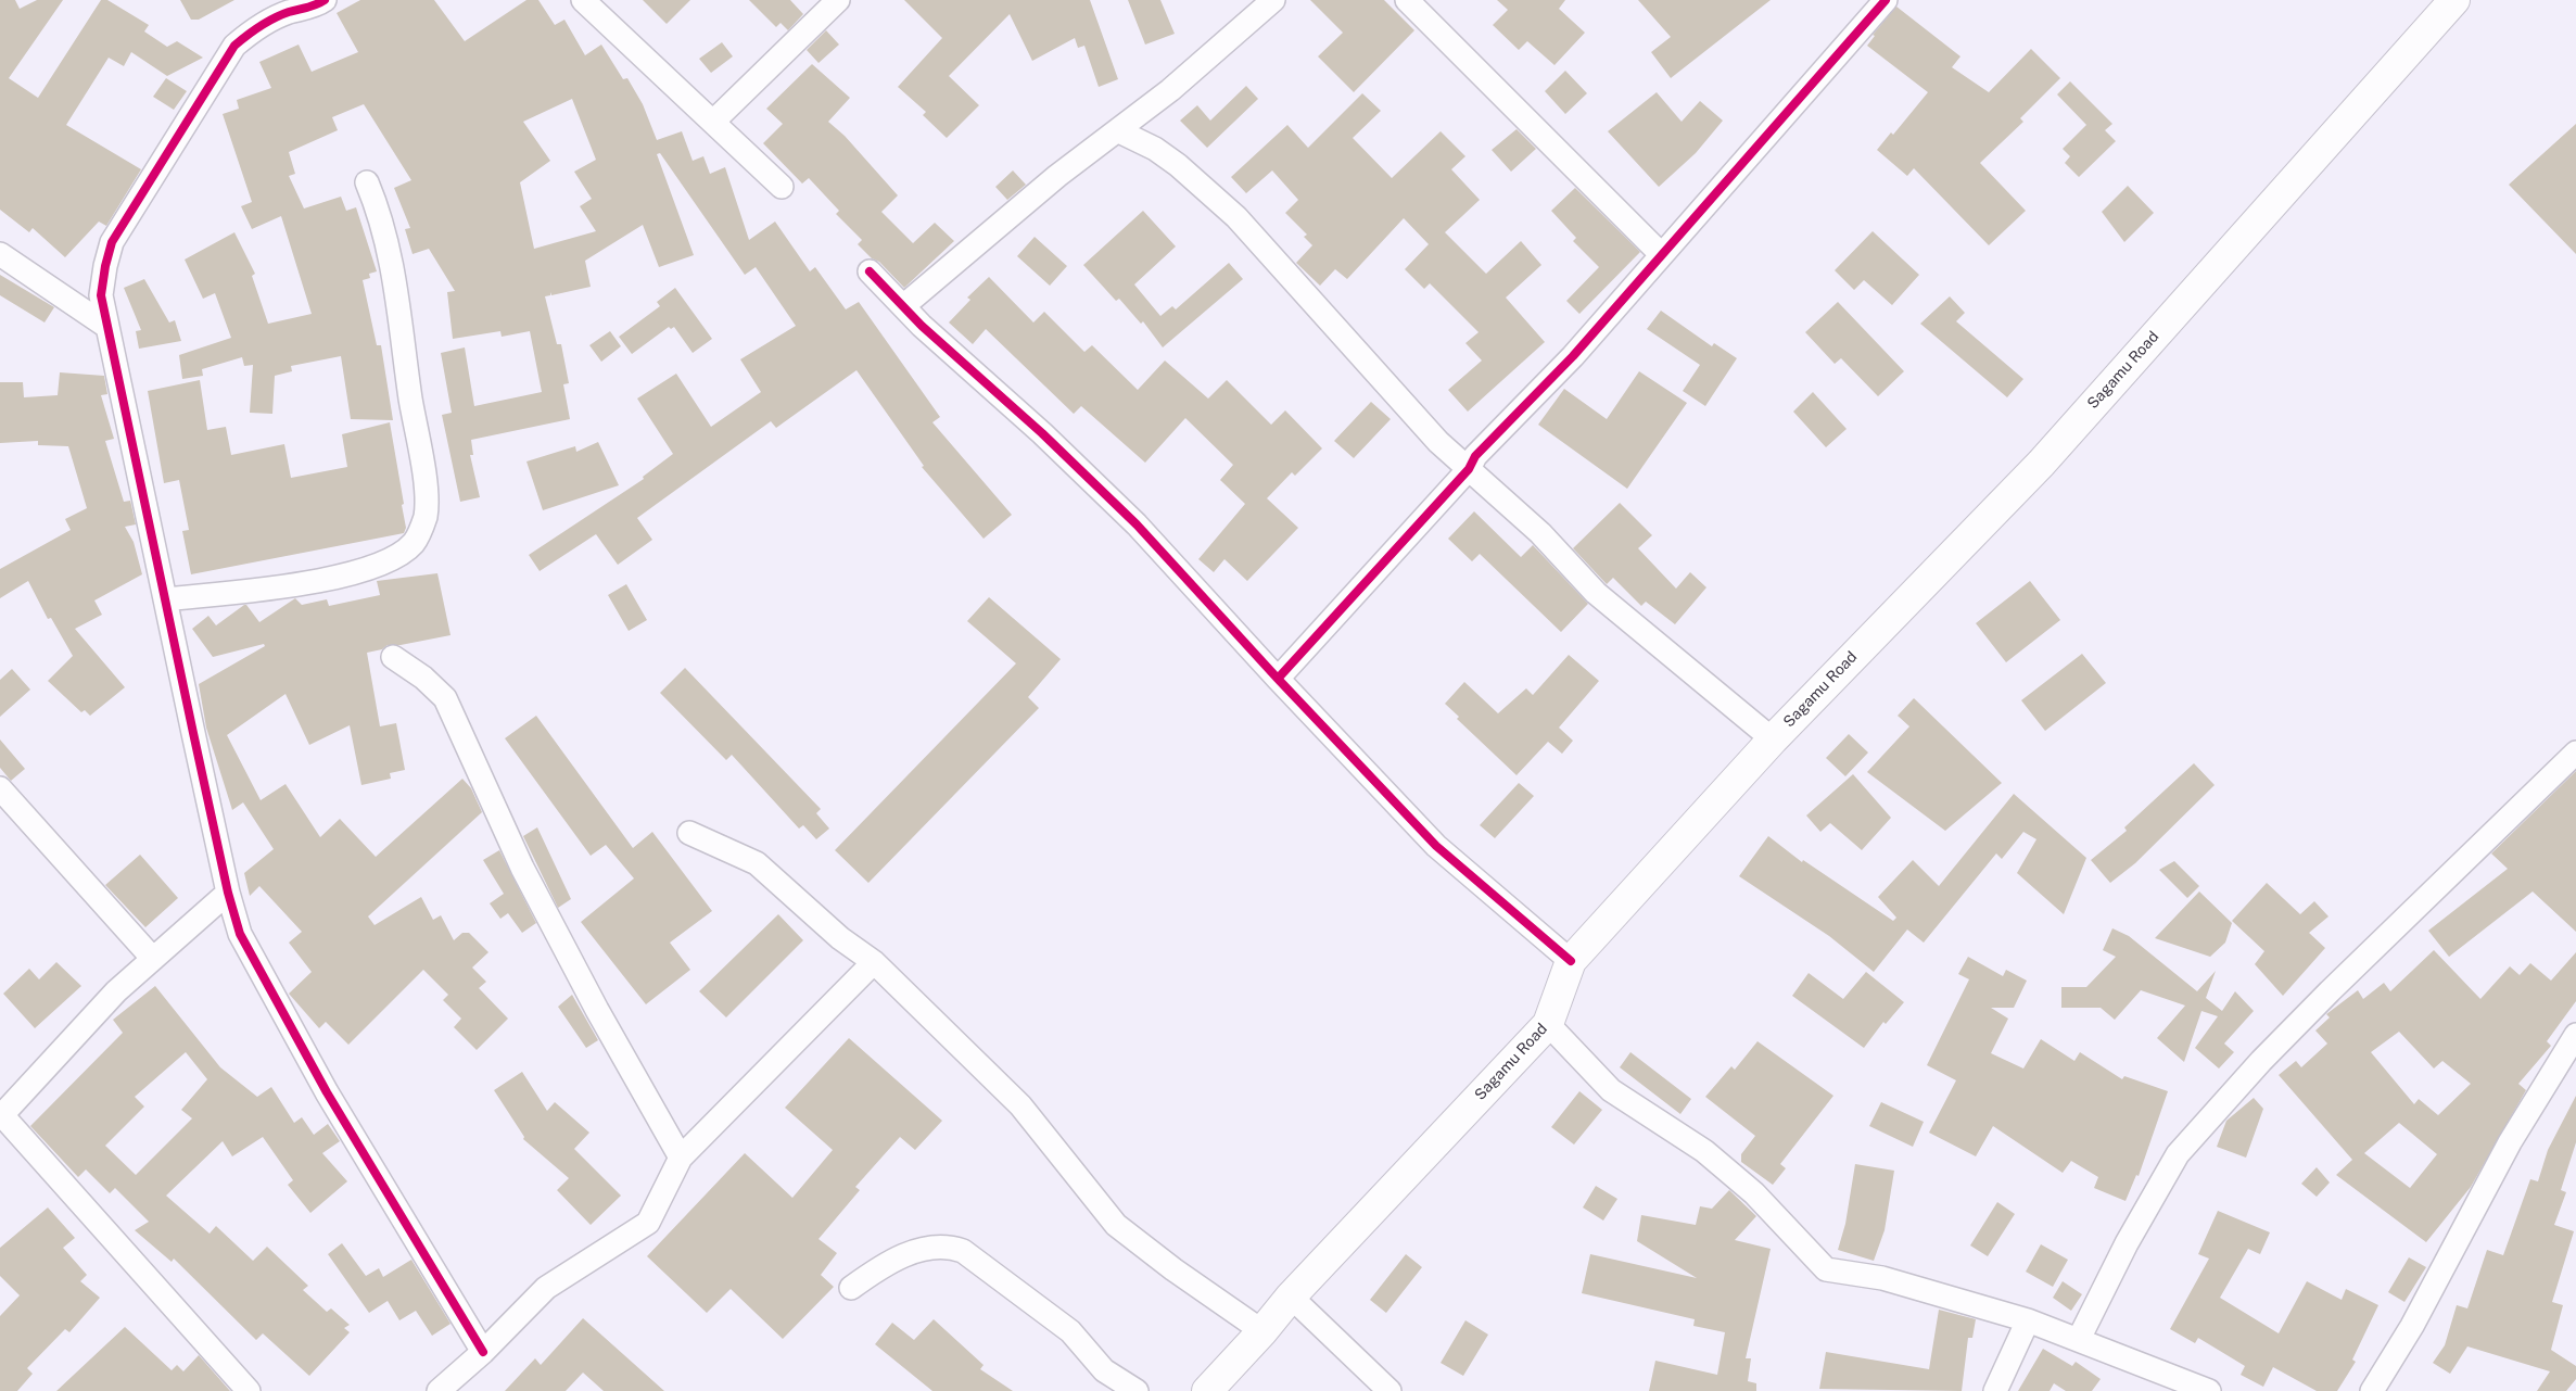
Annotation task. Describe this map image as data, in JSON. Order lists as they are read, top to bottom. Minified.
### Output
{"streets":{"highway":["Sagamu Road"]}}
